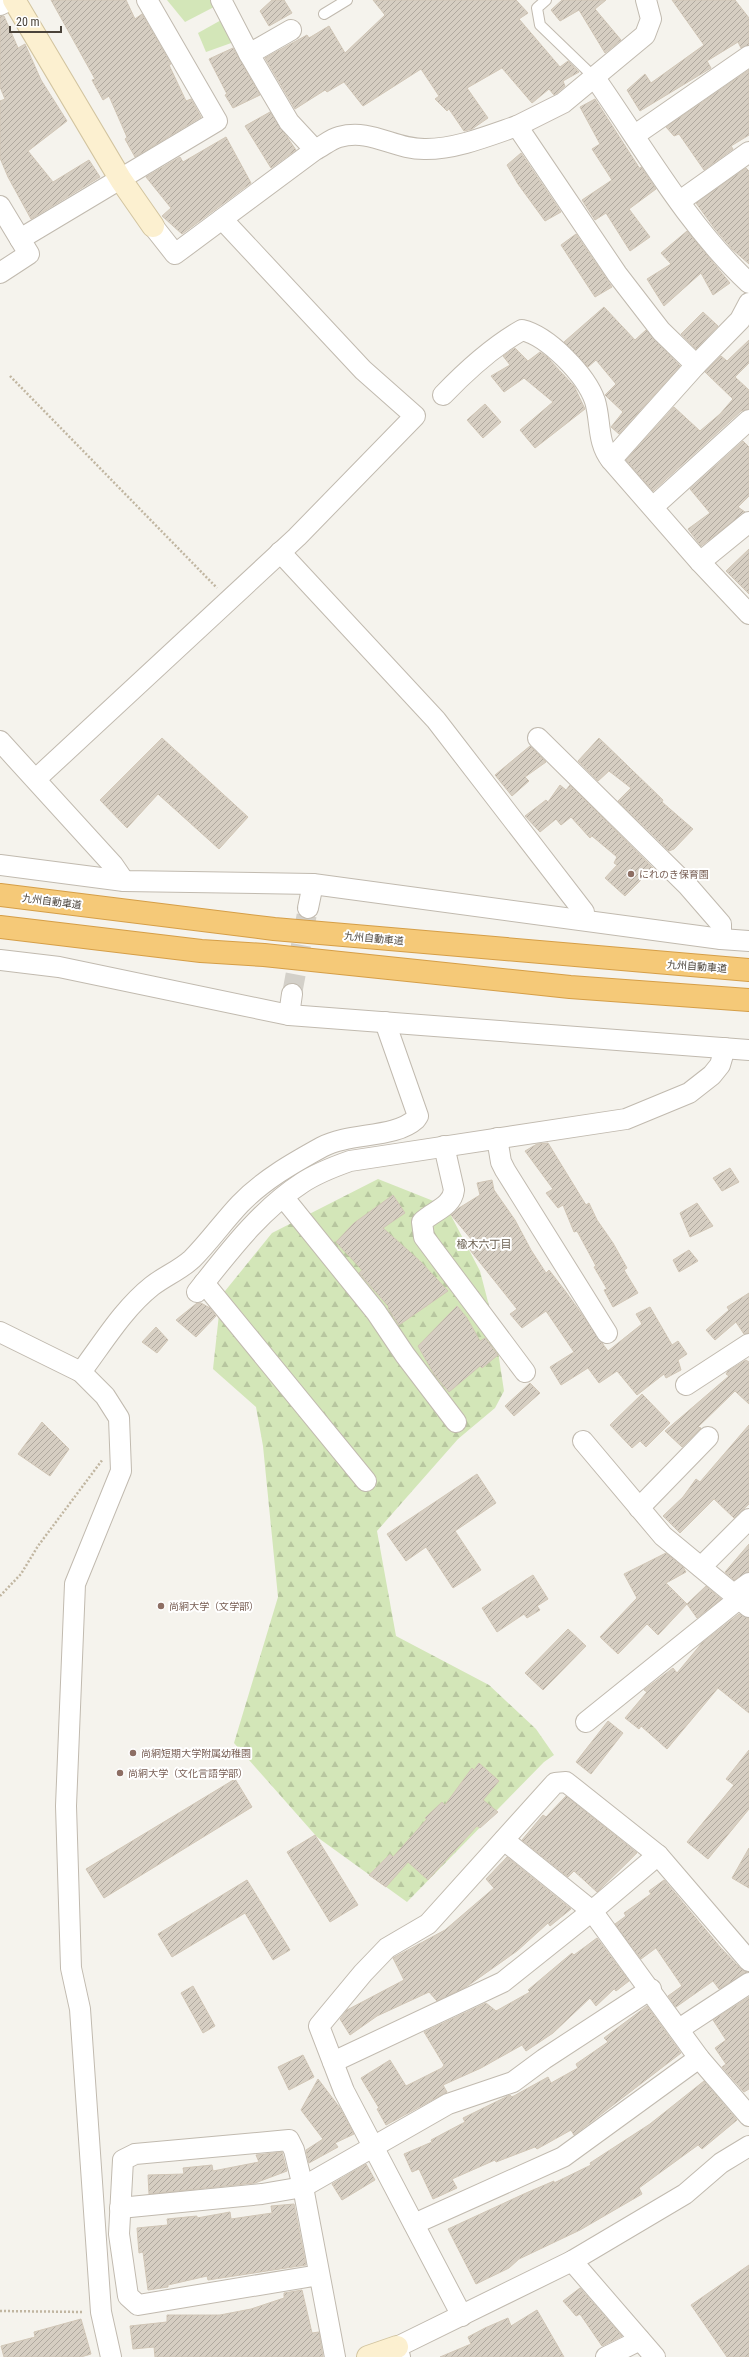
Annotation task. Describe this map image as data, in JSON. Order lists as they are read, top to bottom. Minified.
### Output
{"streets":{"highway":["九州自動車道"]},"districts":["楡木六丁目"],"places":["にれのき保育園","尚絅大学（文学部）","尚絅短期大学附属幼稚園","尚絅大学（文化言語学部）"],"scale_bar":"20 m"}
